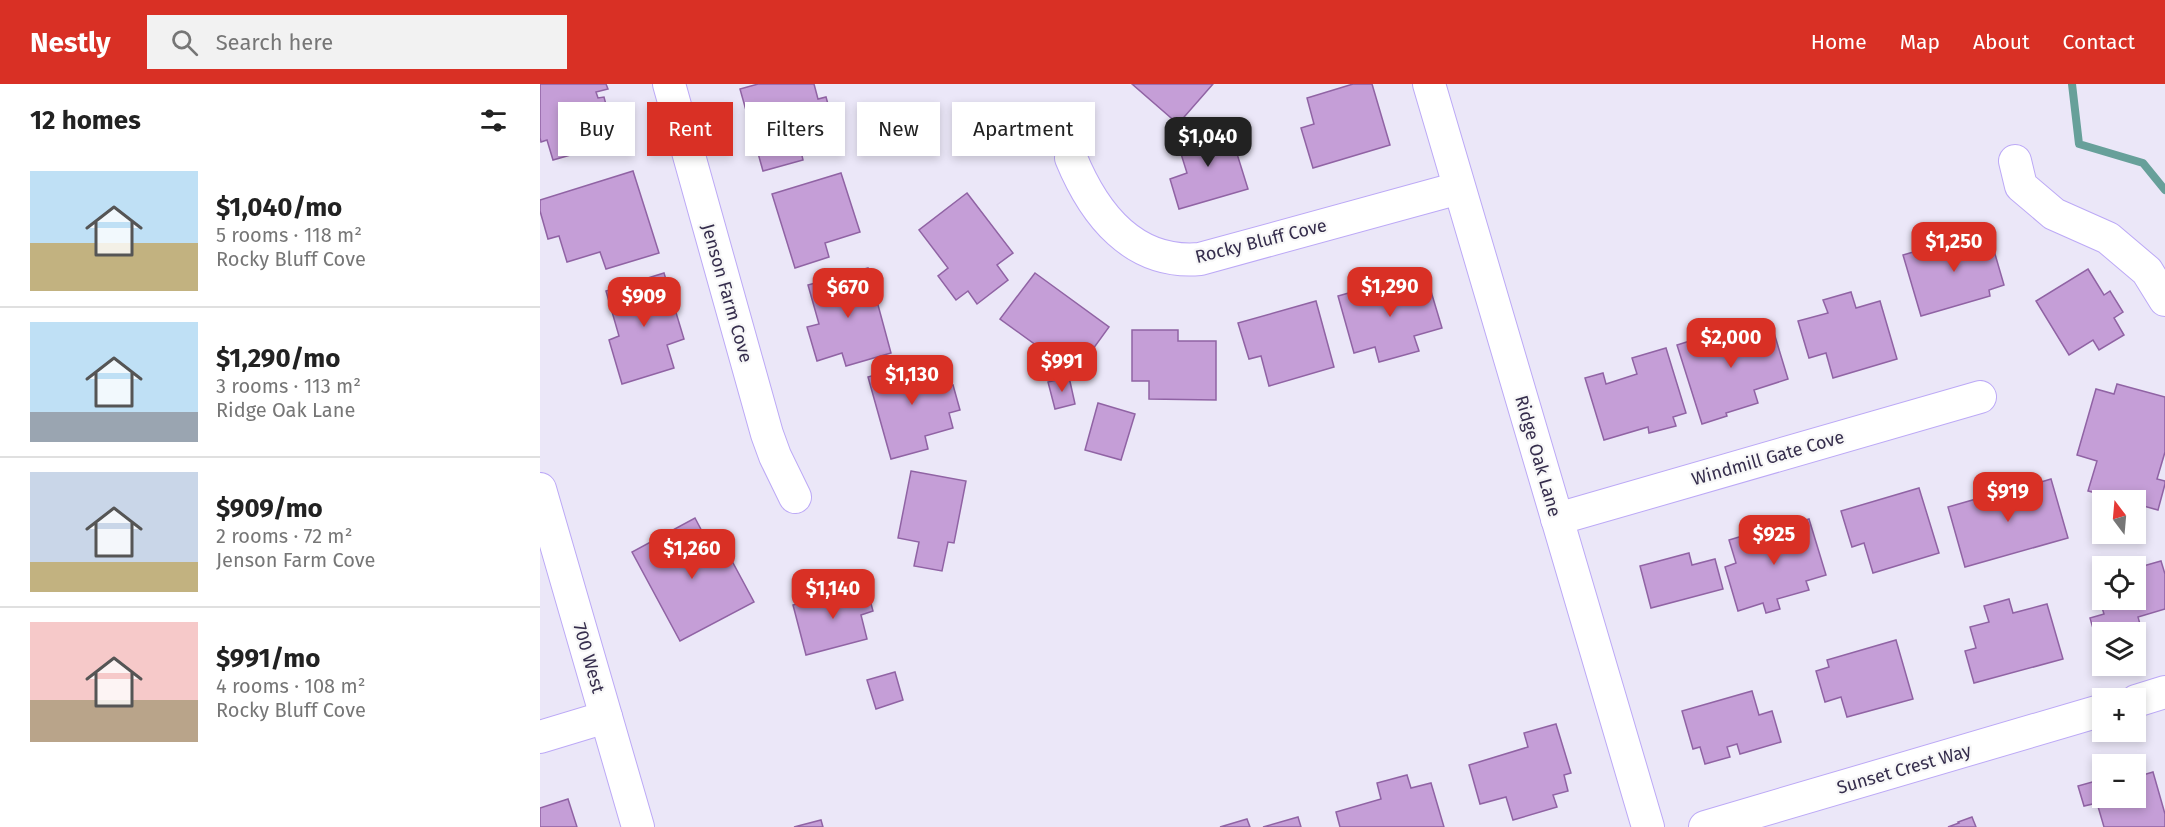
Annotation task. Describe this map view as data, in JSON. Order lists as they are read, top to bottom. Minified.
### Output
{"streets":{"street":["Rocky Bluff Cove","Jenson Farm Cove","Ridge Oak Lane","Windmill Gate Cove","700 West","Sunset Crest Way"]},"crossings":[["Rocky Bluff Cove","Ridge Oak Lane"],["Ridge Oak Lane","Windmill Gate Cove"]],"north":"top","page":{"header":"Nestly","search":"Search here","nav":["Home","Map","About","Contact"],"heading":"12 homes","chip":["Buy","Rent","Filters","New","Apartment"],"price":["$1,040","$1,250","$1,290","$670","$909","$2,000","$991","$1,130","$919","$925","$1,260","$1,140"],"list":[{"name":"$1,040/mo","note":"5 rooms · 118 m² · Rocky Bluff Cove"},{"name":"$1,290/mo","note":"3 rooms · 113 m² · Ridge Oak Lane"},{"name":"$909/mo","note":"2 rooms · 72 m² · Jenson Farm Cove"},{"name":"$991/mo","note":"4 rooms · 108 m² · Rocky Bluff Cove"}],"map_buttons":["+","−"]}}
